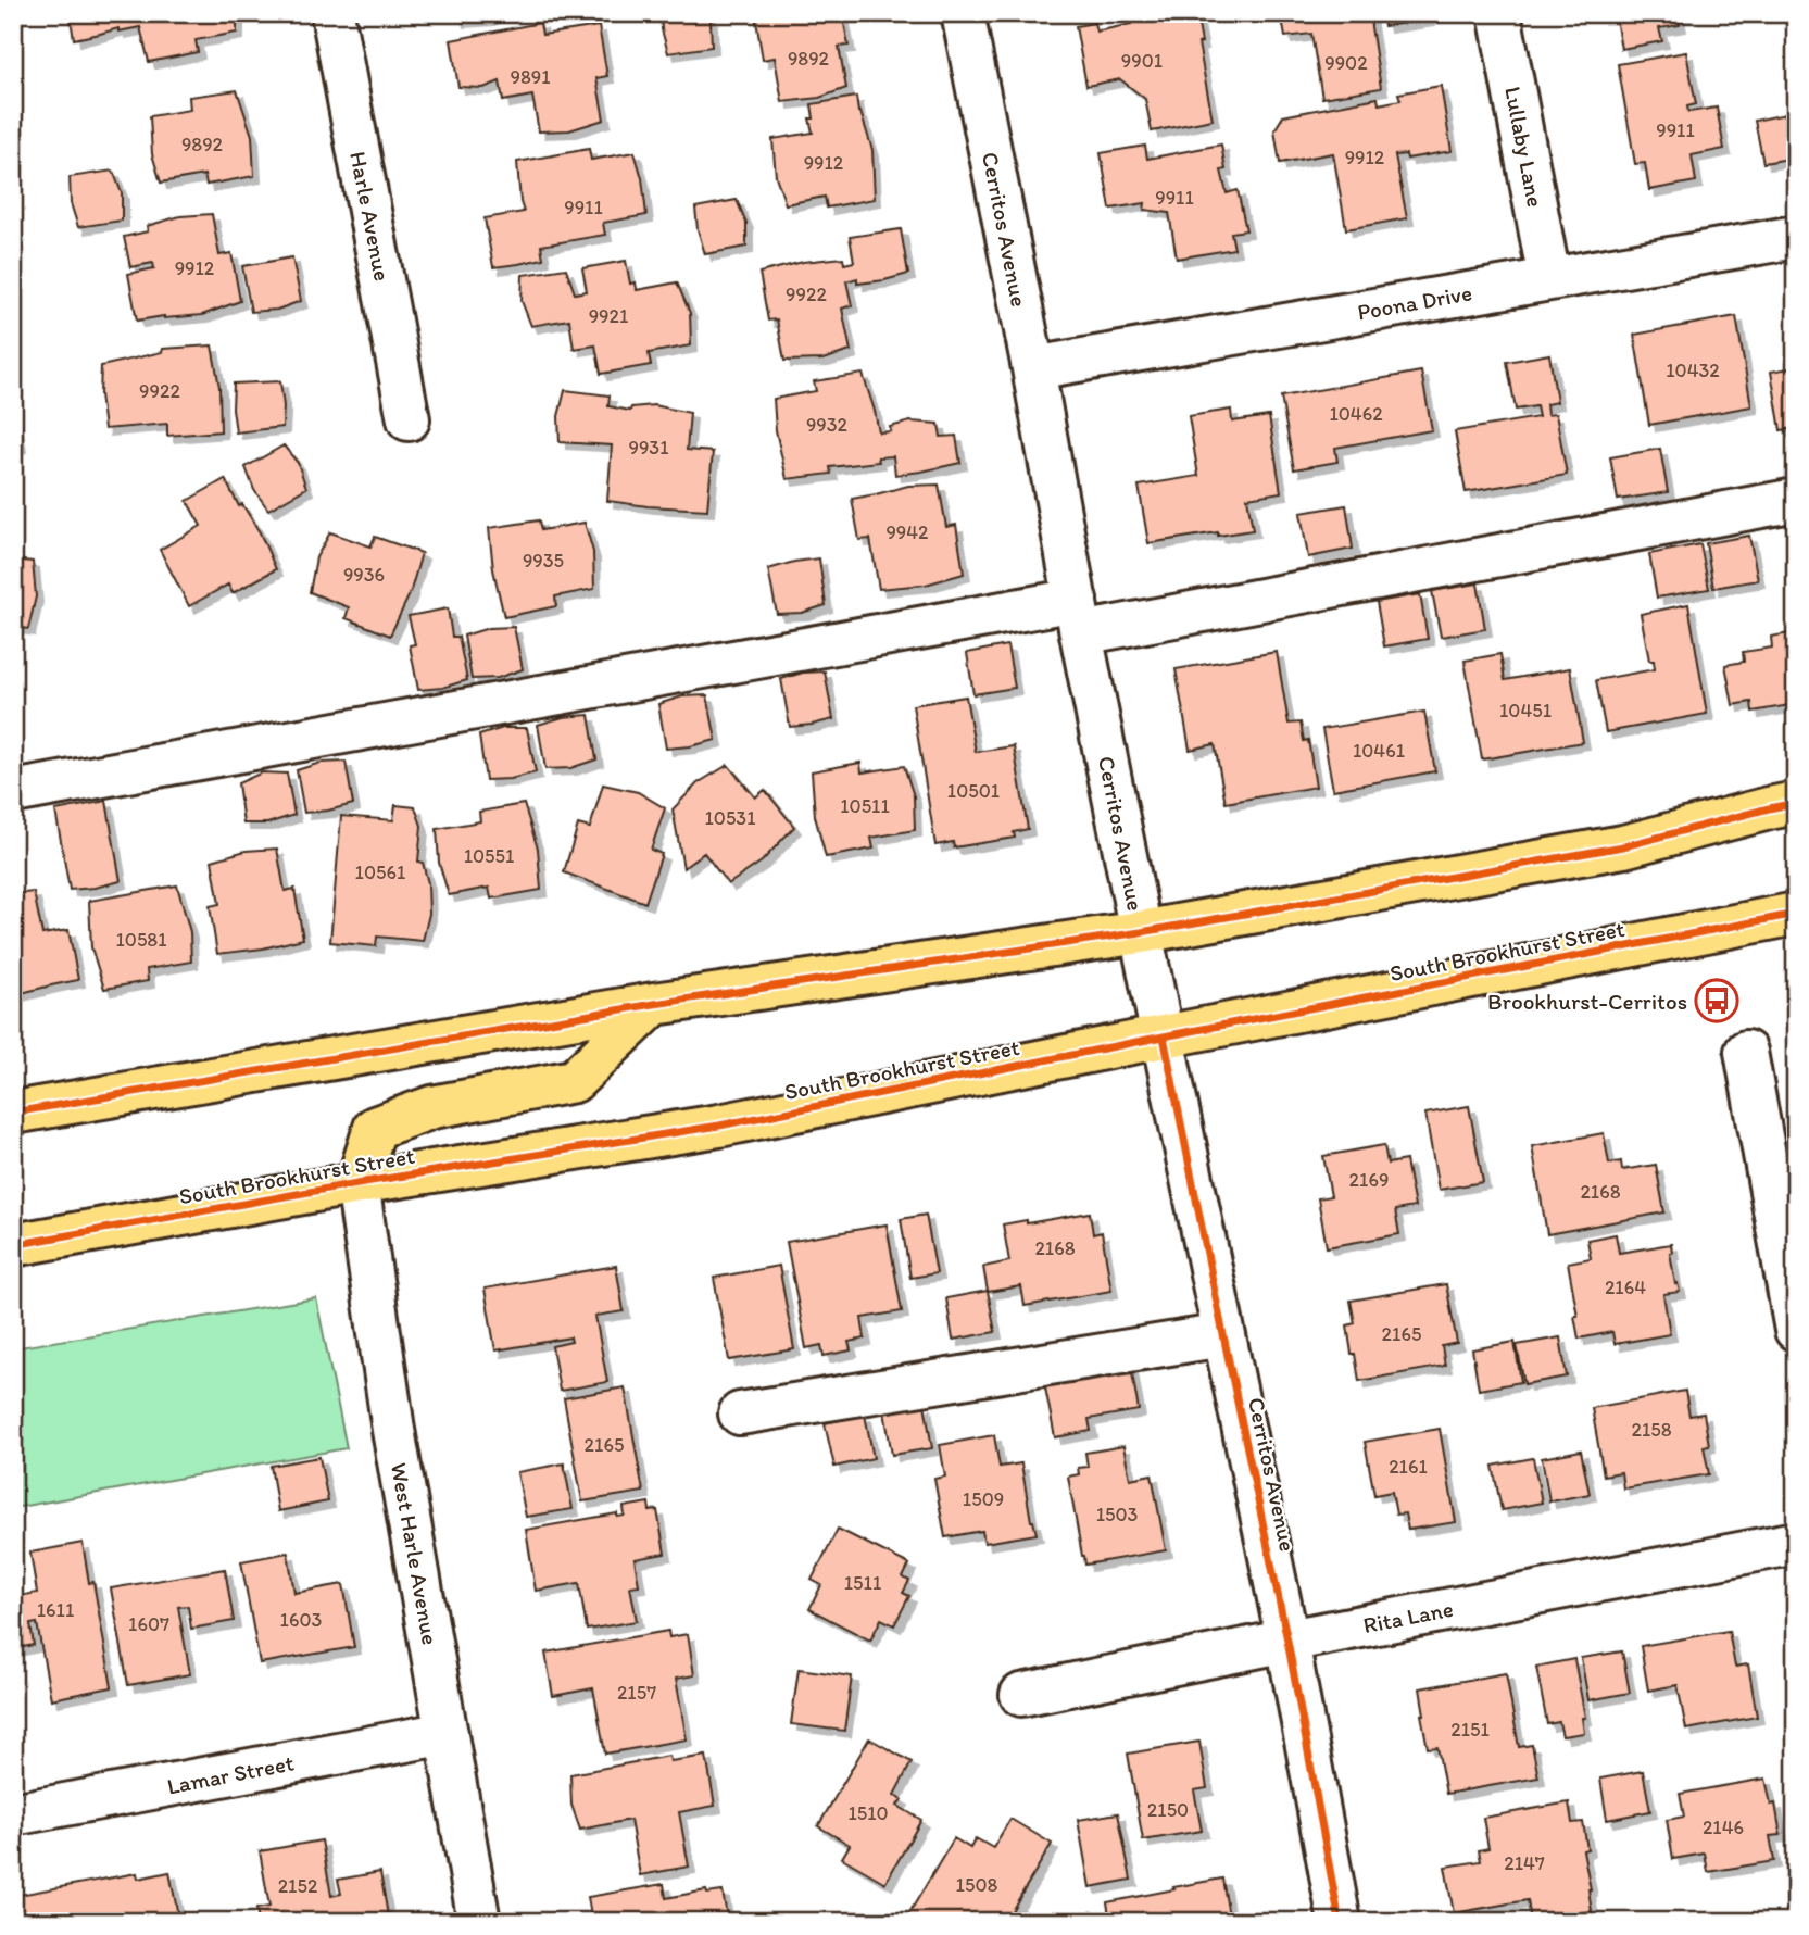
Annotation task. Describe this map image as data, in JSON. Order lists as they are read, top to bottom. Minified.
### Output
{"streets":{"main road":["South Brookhurst Street"],"street":["Lullaby Lane","Harle Avenue","Cerritos Avenue","Poona Drive","West Harle Avenue","Rita Lane","Lamar Street"]},"crossings":[["Lullaby Lane","Poona Drive"],["Cerritos Avenue","Poona Drive"],["Cerritos Avenue","South Brookhurst Street"],["Cerritos Avenue","Rita Lane"],["South Brookhurst Street","West Harle Avenue"],["West Harle Avenue","Lamar Street"]],"places":{"bus stop":["Brookhurst-Cerritos"]},"house_numbers":["9892","9901","9902","9891","9911","9892","9912","9912","9911","9911","9912","9922","9921","10432","9922","10462","9932","9931","9942","9935","9936","10451","10461","10501","10511","10531","10551","10561","10581","2169","2168","2168","2164","2165","2158","2165","2161","1509","1503","1511","1611","1603","1607","2157","2151","2150","1510","2146","2147","1508","2152"]}
